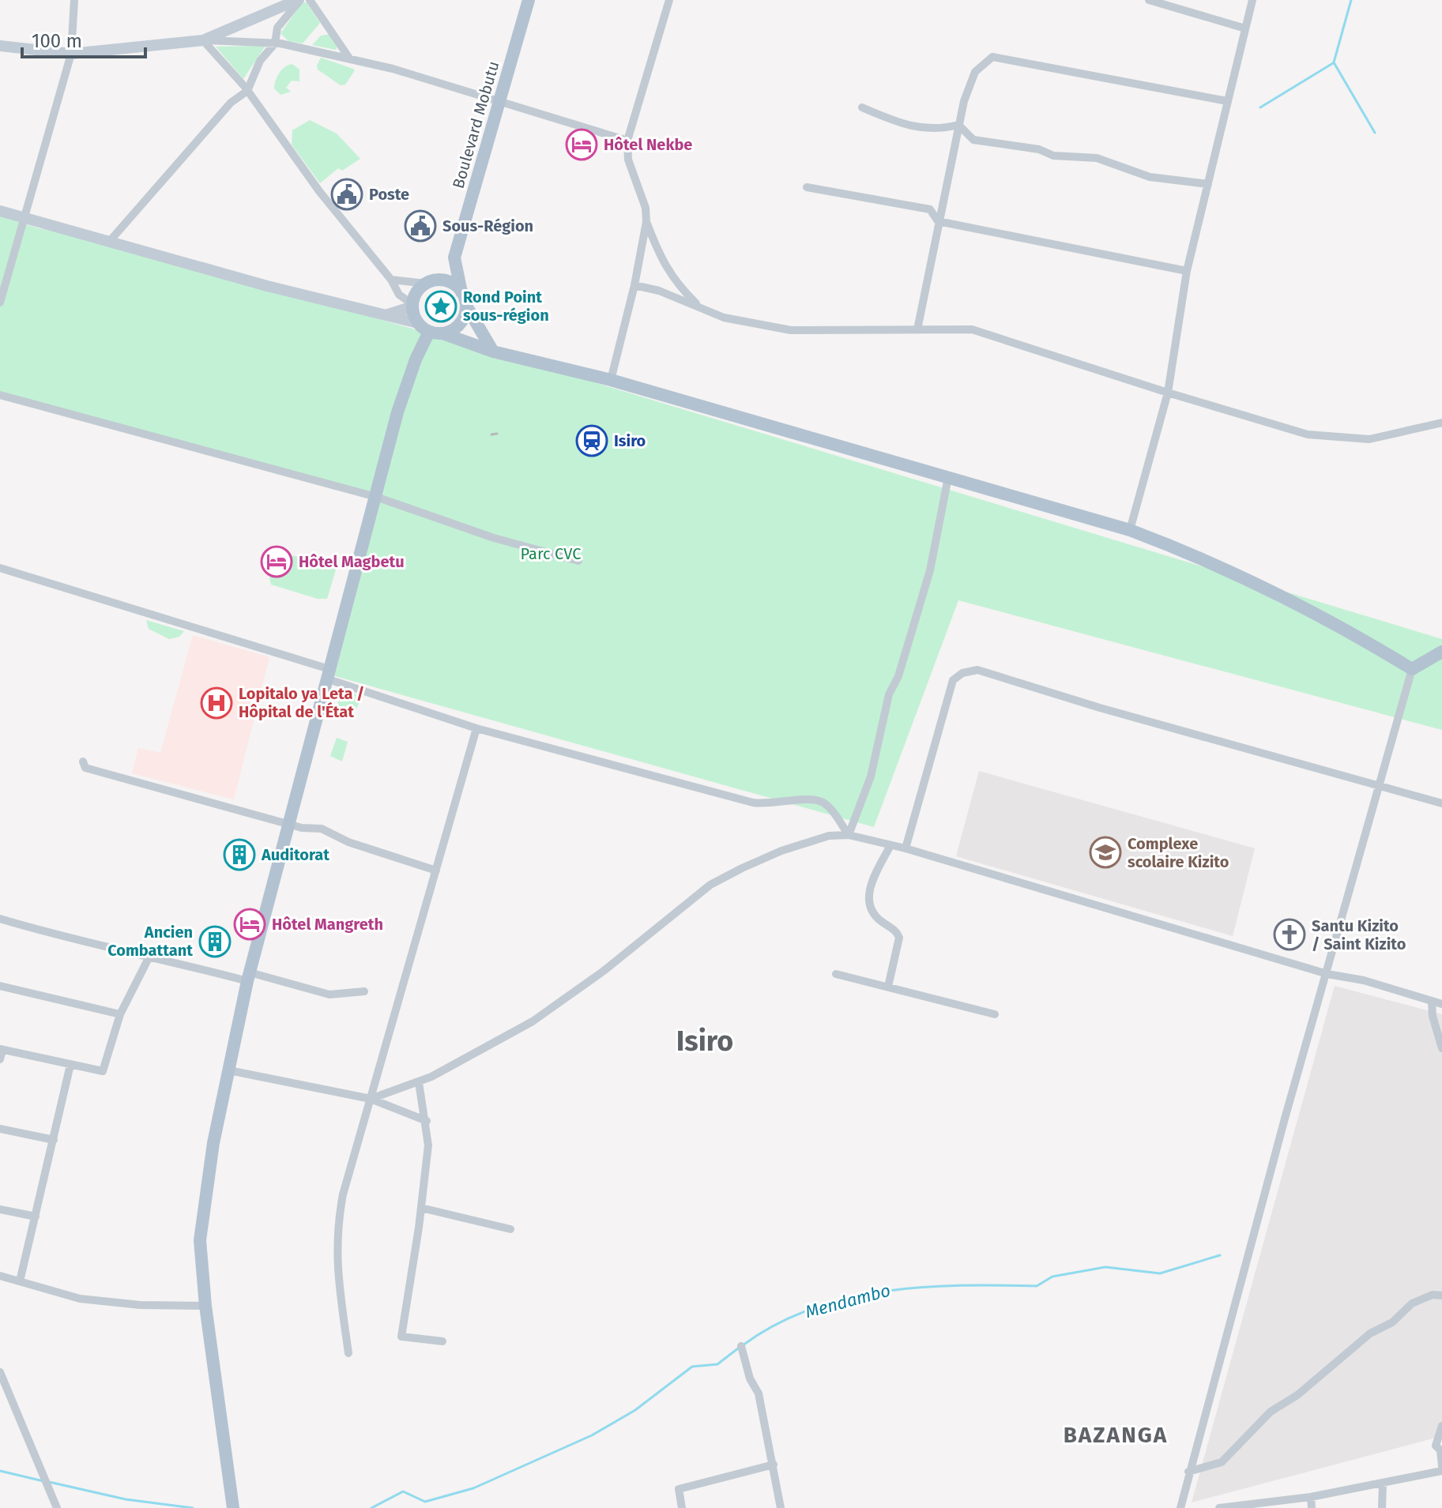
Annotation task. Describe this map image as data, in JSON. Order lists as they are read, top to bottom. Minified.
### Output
{"streets":{"main road":["Boulevard Mobutu"]},"districts":["Isiro","BAZANGA"],"water":["Mendambo"],"parks":["Parc CVC"],"places":{"hotel":["Hôtel Nekbe","Hôtel Magbetu","Hôtel Mangreth"],"public building":["Poste","Sous-Région"],"place":["Rond Point sous-région"],"station":["Isiro"],"hospital":["Lopitalo ya Leta / Hôpital de l'État"],"school or university":["Complexe scolaire Kizito"],"building":["Auditorat","Ancien Combattant"],"church":["Santu Kizito / Saint Kizito"]},"scale_bar":"100 m"}
